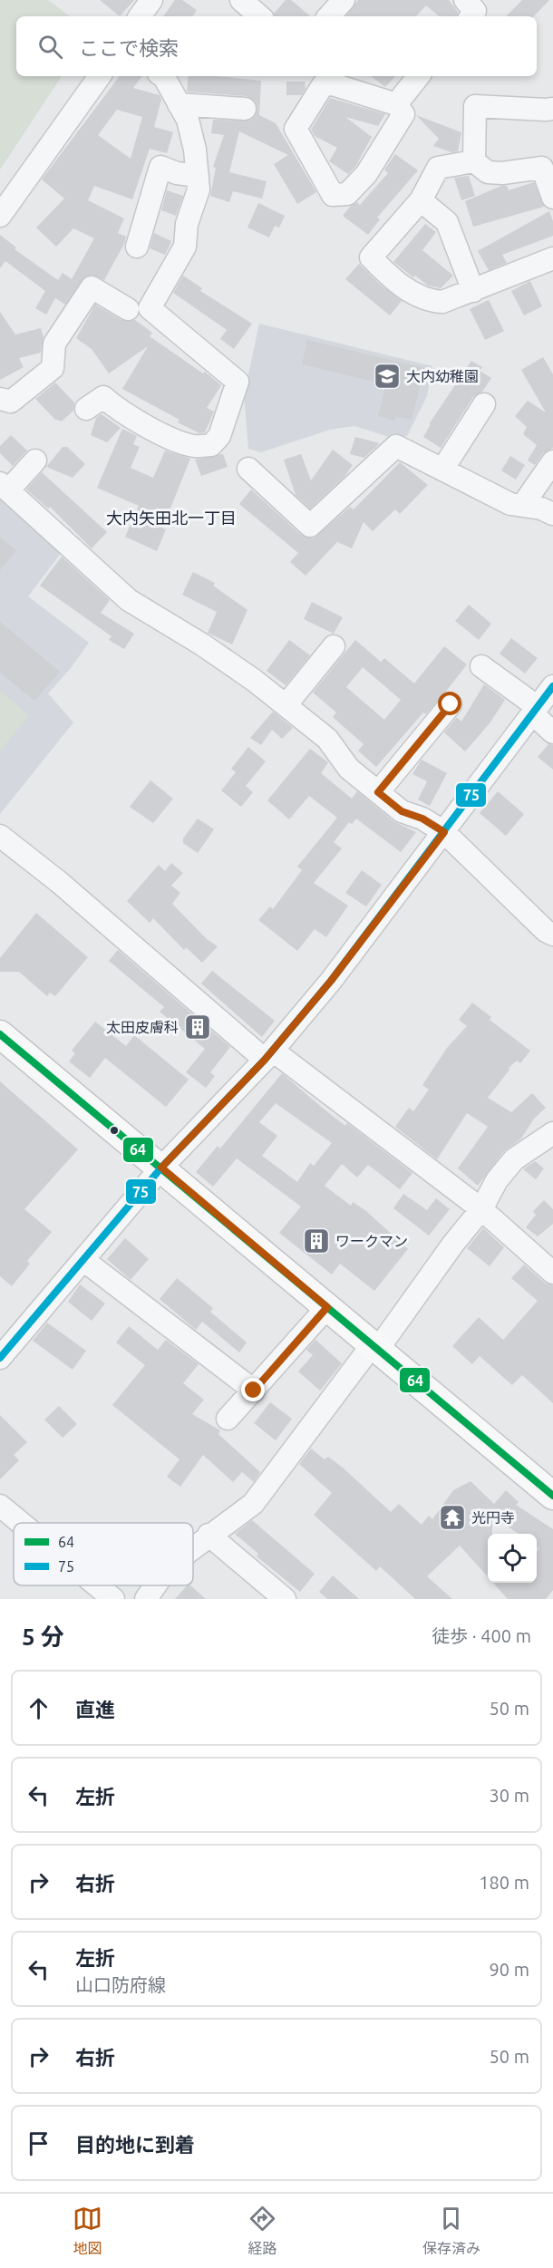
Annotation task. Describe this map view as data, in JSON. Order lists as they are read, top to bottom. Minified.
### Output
{"districts":["大内矢田北一丁目"],"places":{"school or university":["大内幼稚園"],"building":["太田皮膚科","ワークマン"],"temple":["光円寺"]},"lines":["transit line 75","transit line 64"],"legend":["64","75"],"page":{"search":"ここで検索","heading":["5 分","徒歩 · 400 m"],"list":[["直進","50 m"],["左折","30 m"],["右折","180 m"],["左折","山口防府線","90 m"],["右折","50 m"],"目的地に到着"],"nav":["地図","経路","保存済み"]}}
